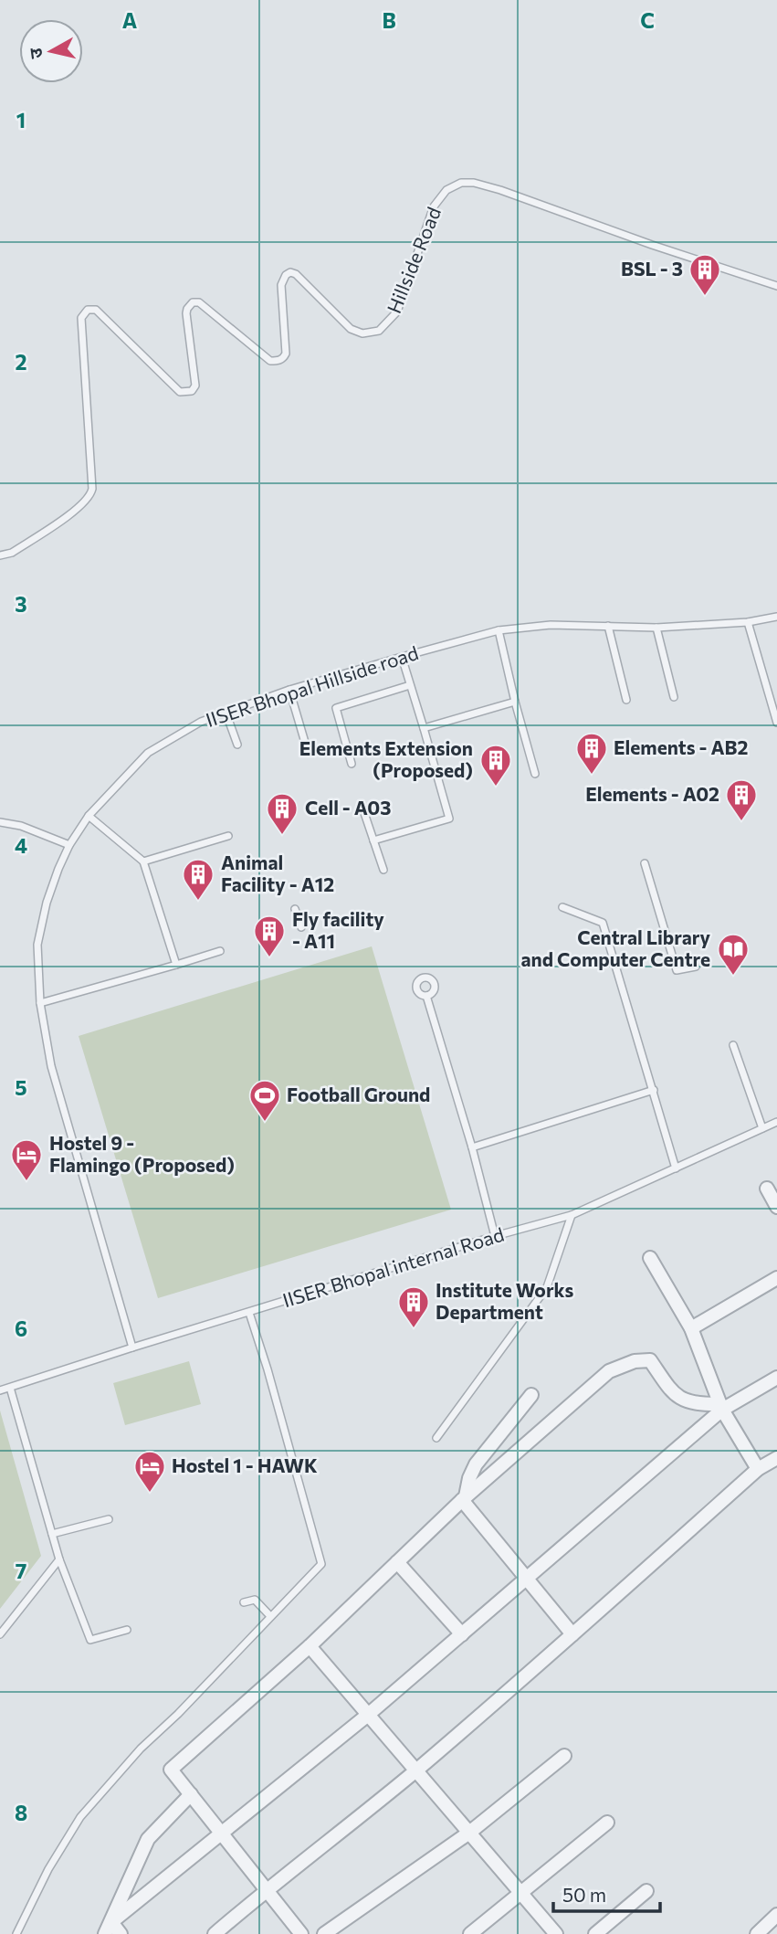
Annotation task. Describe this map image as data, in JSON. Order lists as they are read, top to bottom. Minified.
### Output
{"streets":{"lane":["Hillside Road","IISER Bhopal Hillside road","IISER Bhopal internal Road"]},"crossings":[["IISER Bhopal Hillside road","IISER Bhopal internal Road"]],"places":{"building":["BSL - 3","Elements - AB2","Elements Extension (Proposed)","Elements - A02","Cell - A03","Animal Facility - A12","Fly facility - A11","Institute Works Department"],"library":["Central Library and Computer Centre"],"sports":["Football Ground"],"hotel":["Hostel 9 - Flamingo (Proposed)","Hostel 1 - HAWK"]},"scale_bar":"50 m","north":"left","grid":{"columns":["A","B","C"],"rows":["1","2","3","4","5","6","7","8"]}}
